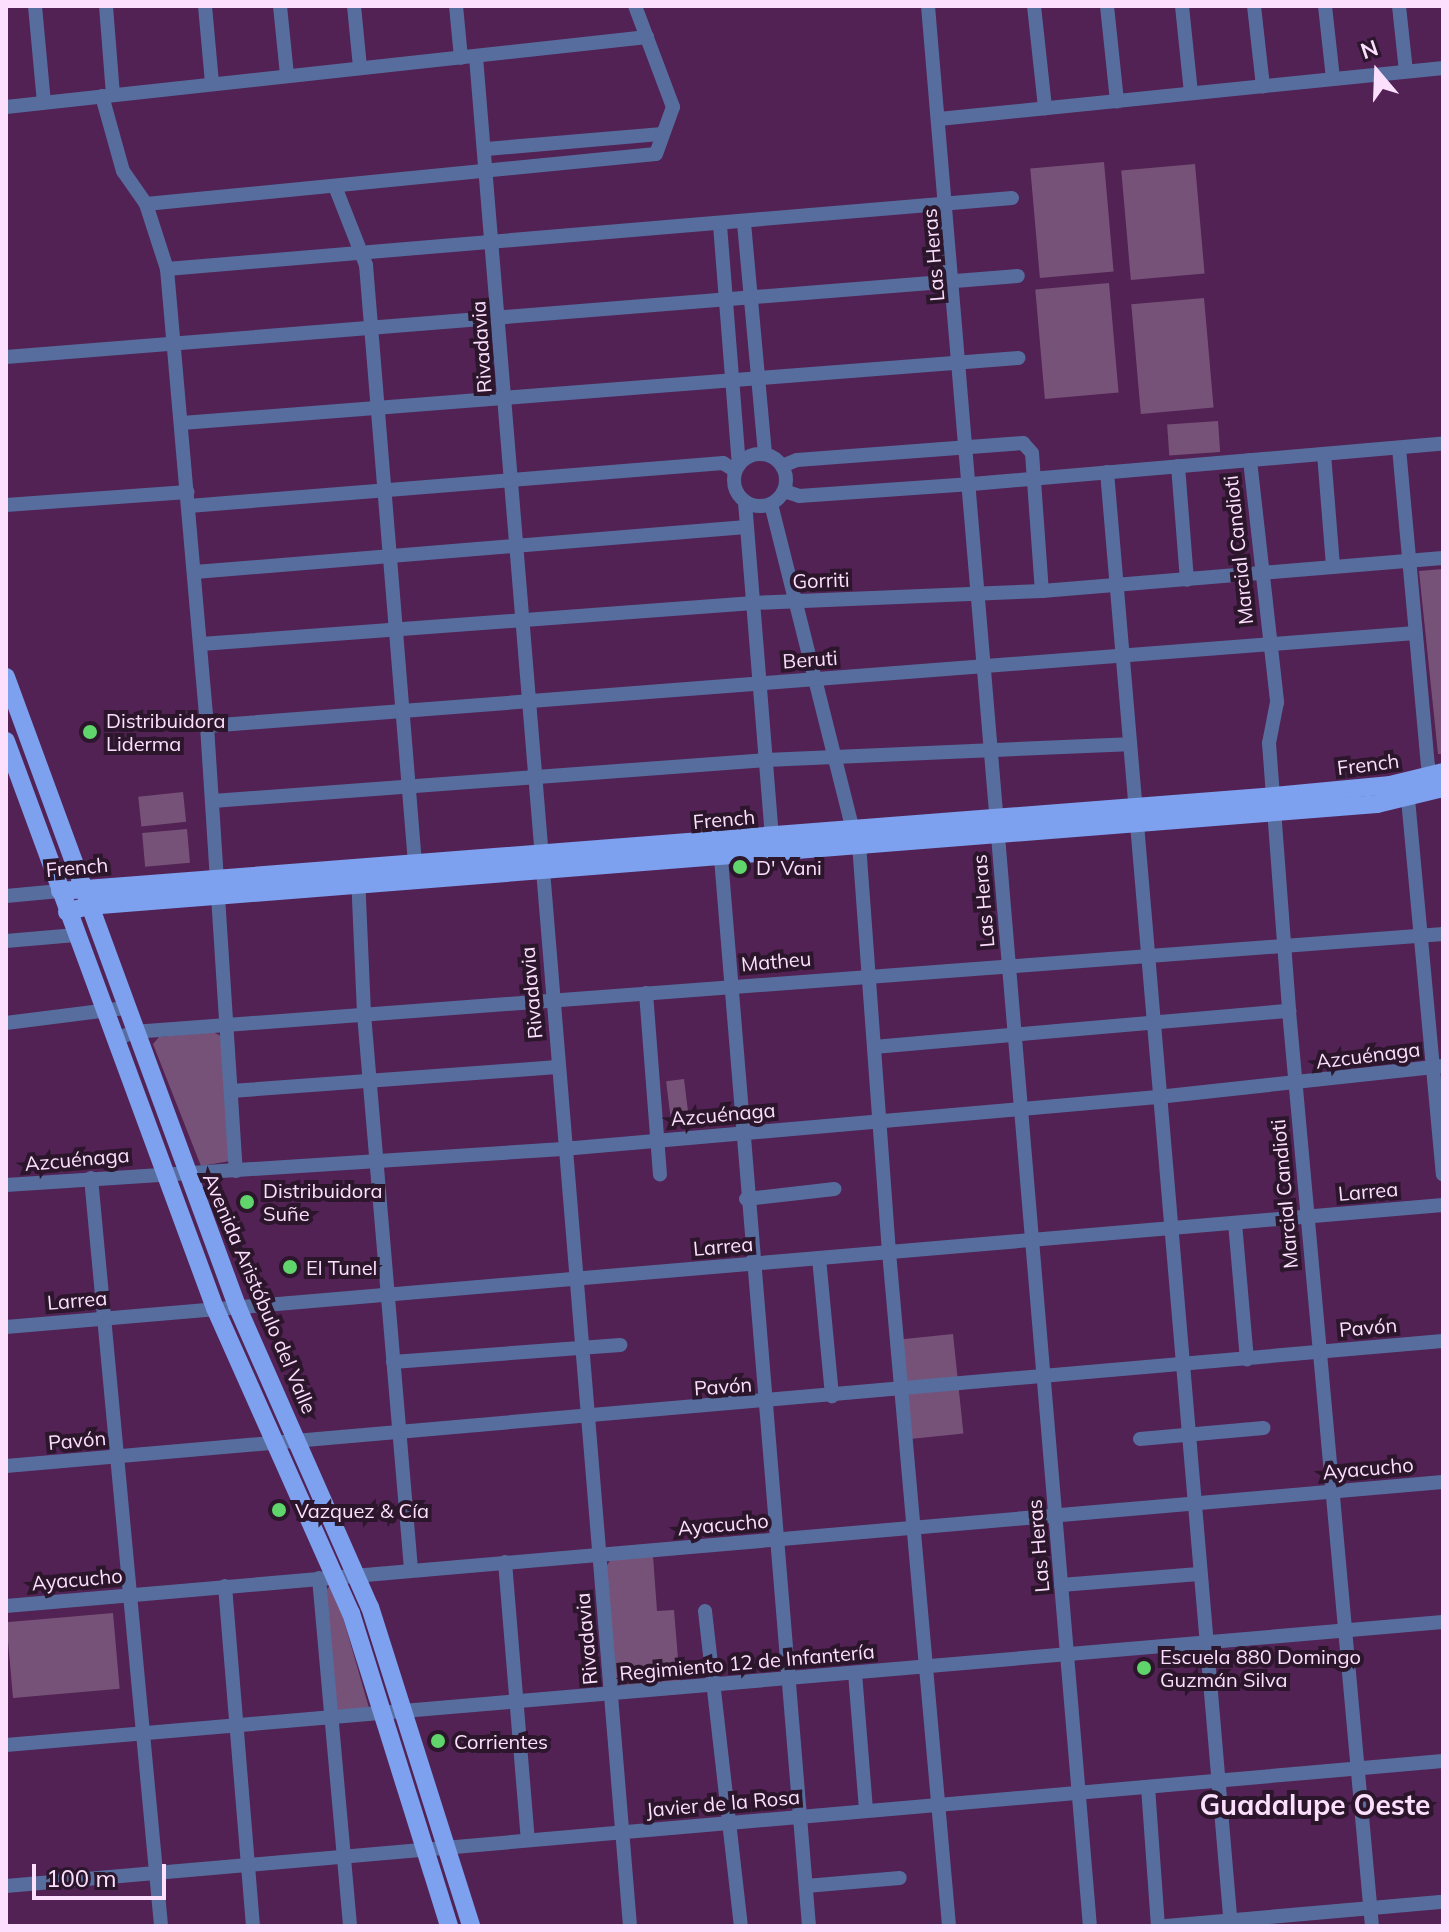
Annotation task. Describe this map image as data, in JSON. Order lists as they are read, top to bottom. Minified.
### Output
{"streets":{"main road":["French","Avenida Aristóbulo del Valle"],"street":["Las Heras","Rivadavia","Marcial Candioti","Gorriti","Beruti","Matheu","Azcuénaga","Larrea","Pavón","Ayacucho","Regimiento 12 de Infantería","Javier de la Rosa"]},"crossings":[["Las Heras","Gorriti"],["Las Heras","Beruti"],["Las Heras","French"],["Las Heras","Matheu"],["Las Heras","Azcuénaga"],["Las Heras","Larrea"],["Las Heras","Pavón"],["Las Heras","Ayacucho"],["Las Heras","Regimiento 12 de Infantería"],["Las Heras","Javier de la Rosa"],["Rivadavia","Gorriti"],["Rivadavia","Beruti"],["Rivadavia","French"],["Rivadavia","Matheu"],["Rivadavia","Azcuénaga"],["Rivadavia","Larrea"],["Rivadavia","Pavón"],["Rivadavia","Ayacucho"],["Rivadavia","Regimiento 12 de Infantería"],["Rivadavia","Javier de la Rosa"],["Marcial Candioti","Gorriti"],["Marcial Candioti","Beruti"],["Marcial Candioti","French"],["Marcial Candioti","Matheu"],["Marcial Candioti","Azcuénaga"],["Marcial Candioti","Larrea"],["Marcial Candioti","Pavón"],["Marcial Candioti","Ayacucho"],["Marcial Candioti","Regimiento 12 de Infantería"],["Marcial Candioti","Javier de la Rosa"],["French","Avenida Aristóbulo del Valle"],["Matheu","Avenida Aristóbulo del Valle"],["Azcuénaga","Avenida Aristóbulo del Valle"],["Larrea","Avenida Aristóbulo del Valle"],["Avenida Aristóbulo del Valle","Pavón"],["Avenida Aristóbulo del Valle","Ayacucho"],["Avenida Aristóbulo del Valle","Regimiento 12 de Infantería"],["Avenida Aristóbulo del Valle","Javier de la Rosa"]],"districts":["Guadalupe Oeste"],"places":["Distribuidora Liderma","D' Vani","Distribuidora Suñe","El Tunel","Vazquez & Cía","Escuela 880 Domingo Guzmán Silva","Corrientes"],"scale_bar":"100 m","north":"top"}
